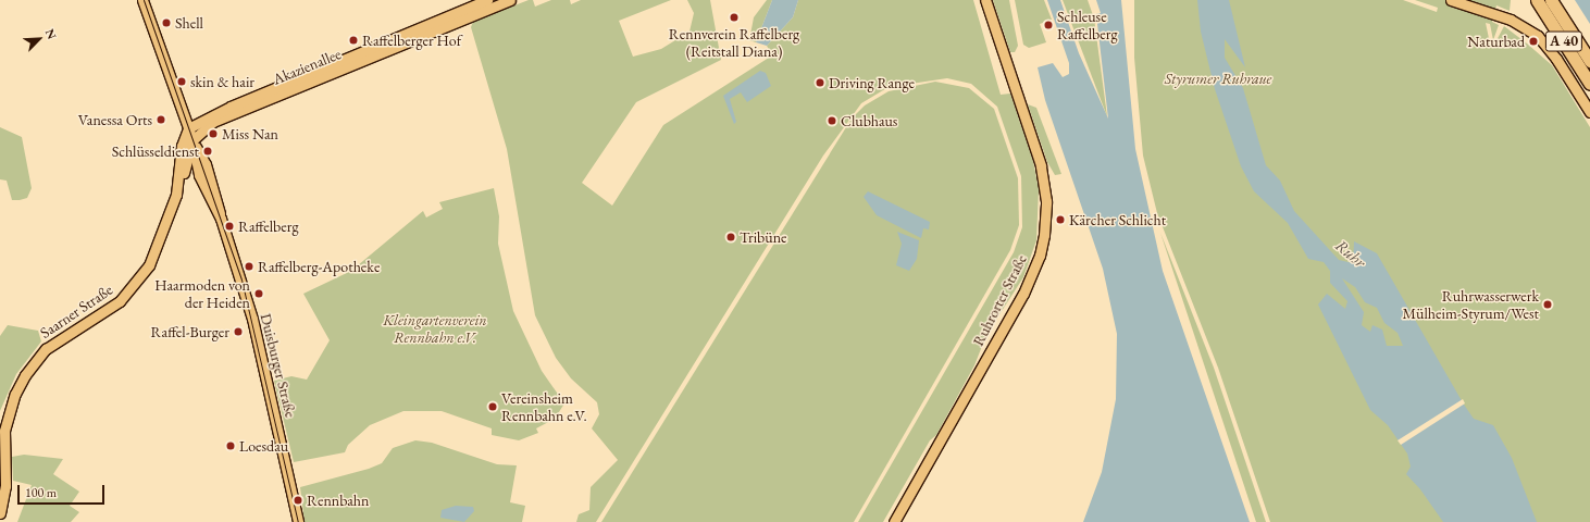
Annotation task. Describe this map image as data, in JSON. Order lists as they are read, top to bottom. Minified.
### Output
{"streets":{"highway":["A 40"],"main road":["Akazienallee","Ruhrorter Straße","Saarner Straße","Duisburger Straße"]},"crossings":[["Akazienallee","Saarner Straße"],["Akazienallee","Duisburger Straße"],["Saarner Straße","Duisburger Straße"]],"water":["Ruhr"],"parks":["Styrumer Ruhraue","Kleingartenverein Rennbahn e.V."],"places":["Rennverein Raffelberg (Reitstall Diana)","Shell","Schleuse Raffelberg","Raffelberger Hof","Naturbad","skin & hair","Driving Range","Vanessa Orts","Clubhaus","Miss Nan","Schlüsseldienst","Kärcher Schlicht","Raffelberg","Tribüne","Raffelberg-Apotheke","Haarmoden von der Heiden","Ruhrwasserwerk Mülheim-Styrum/West","Raffel-Burger","Vereinsheim Rennbahn e.V.","Loesdau","Rennbahn"],"scale_bar":"100 m","north":"top right"}
